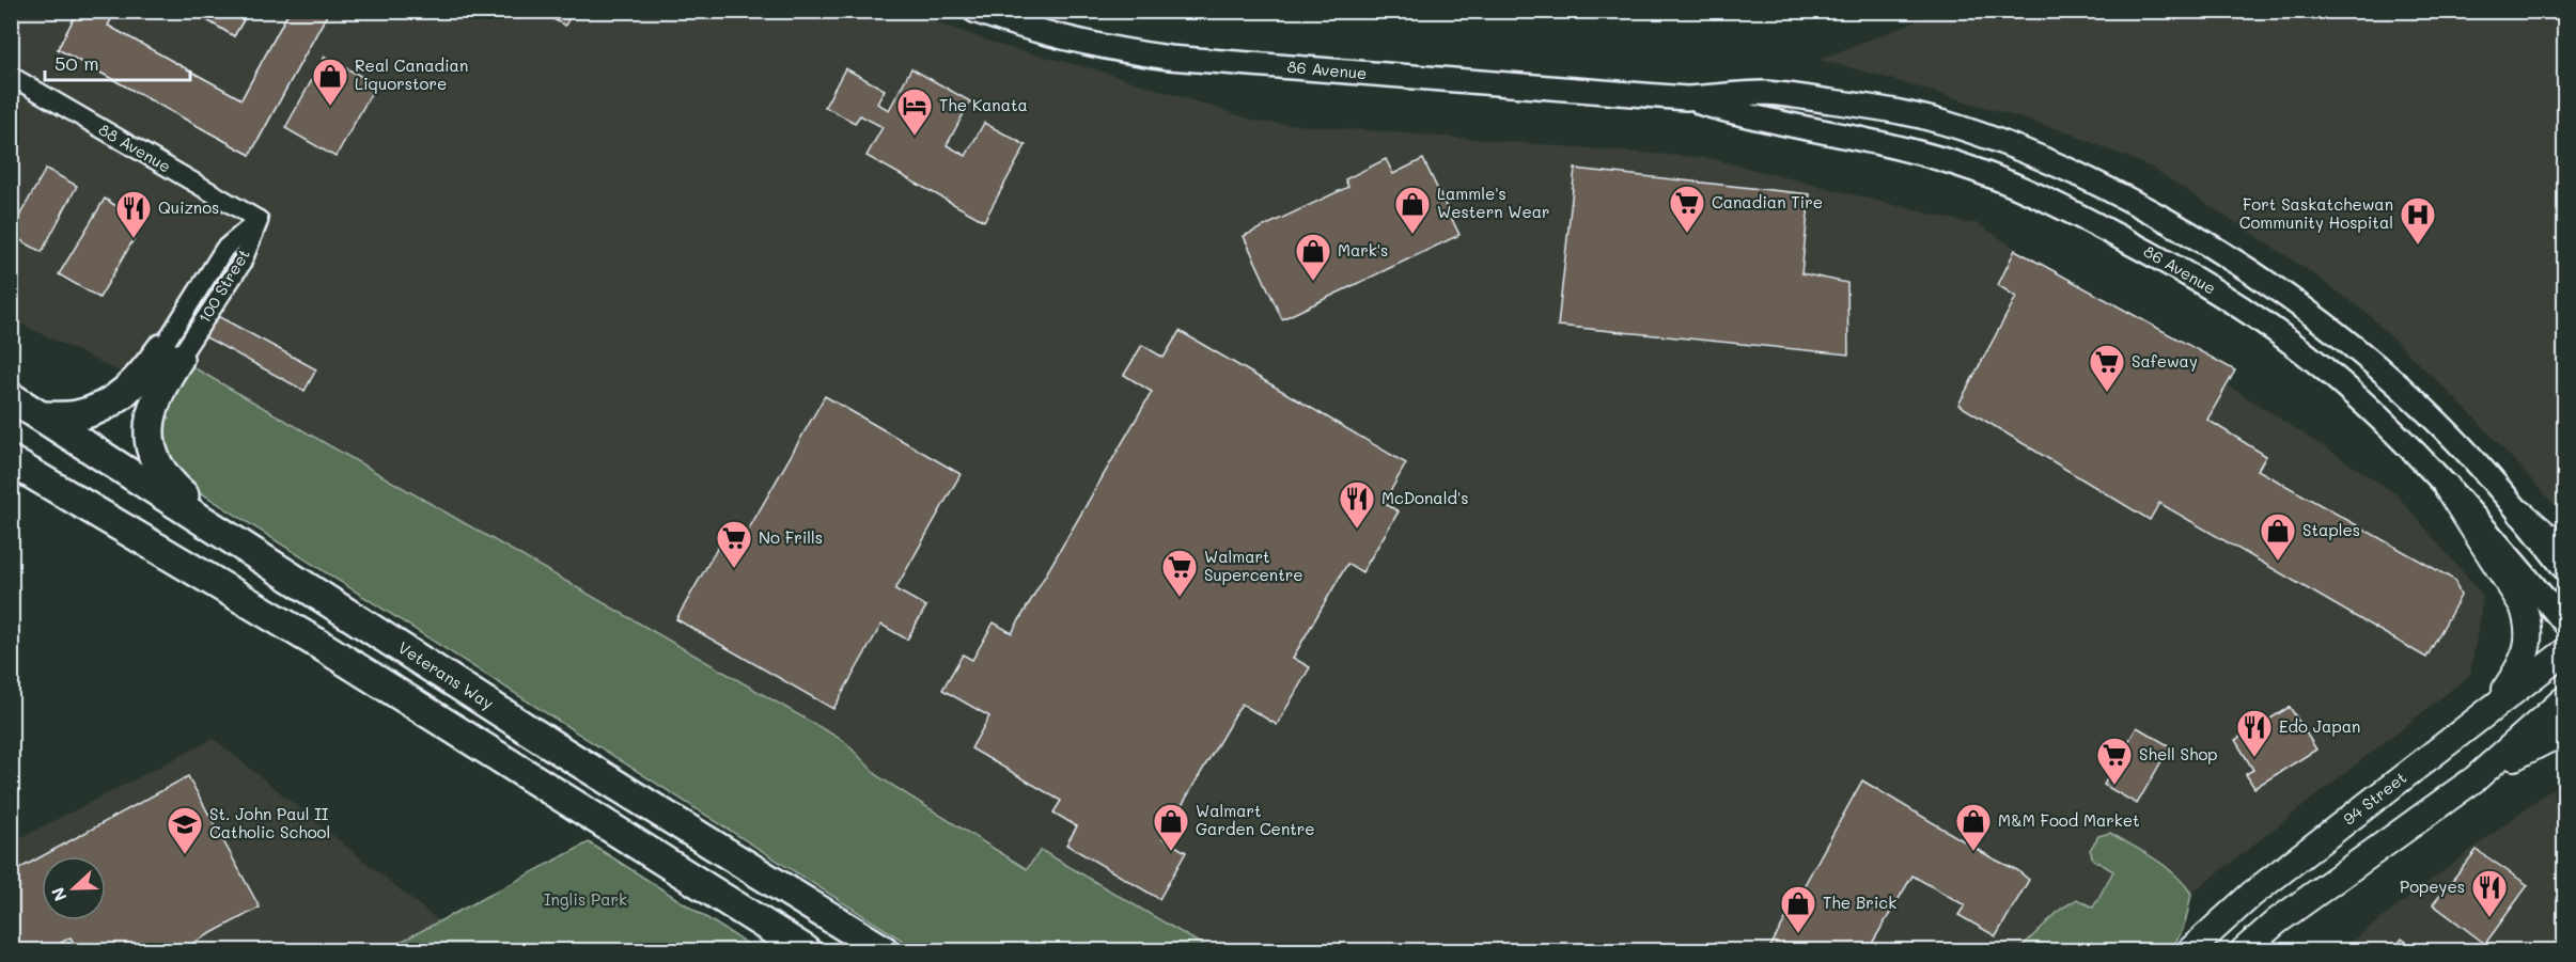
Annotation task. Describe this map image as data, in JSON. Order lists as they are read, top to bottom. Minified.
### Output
{"streets":{"main road":["Veterans Way","94 Street"],"street":["86 Avenue","88 Avenue","100 Street"]},"crossings":[["88 Avenue","100 Street"]],"parks":["Inglis Park"],"places":{"shop":["Real Canadian Liquorstore","Lammle's Western Wear","Mark's","Staples","Walmart Garden Centre","M&M Food Market","The Brick"],"hotel":["The Kanata"],"supermarket":["Canadian Tire","Safeway","No Frills","Walmart Supercentre","Shell Shop"],"restaurant":["Quiznos","McDonald's","Edo Japan","Popeyes"],"hospital":["Fort Saskatchewan Community Hospital"],"school or university":["St. John Paul II Catholic School"]},"scale_bar":"50 m","north":"left"}
